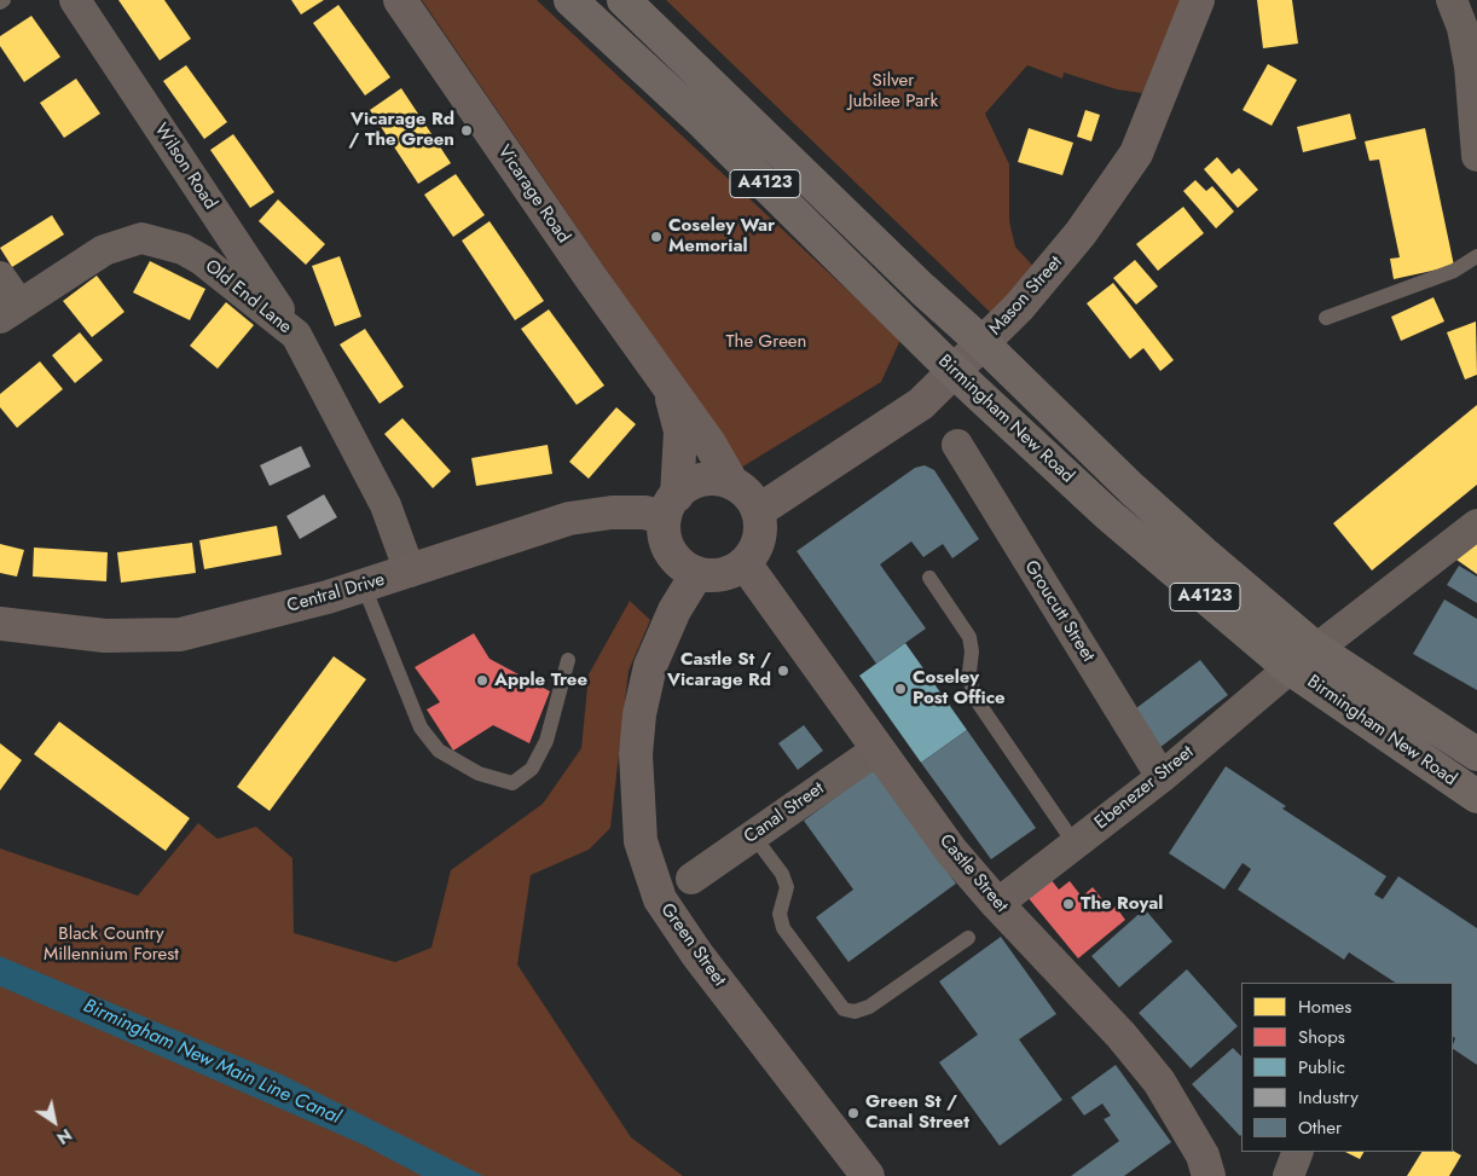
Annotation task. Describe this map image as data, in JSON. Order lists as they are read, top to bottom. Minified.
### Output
{"streets":{"highway":["A4123","Birmingham New Road"],"main road":["Vicarage Road","Mason Street","Central Drive","Castle Street","Green Street"],"street":["Wilson Road","Old End Lane","Groucutt Street","Ebenezer Street","Canal Street"]},"crossings":[["Wilson Road","Old End Lane"],["Vicarage Road","Mason Street"],["Vicarage Road","Central Drive"],["Vicarage Road","Castle Street"],["Vicarage Road","Green Street"],["Mason Street","Birmingham New Road"],["Mason Street","Central Drive"],["Mason Street","Castle Street"],["Mason Street","Green Street"],["Old End Lane","Central Drive"],["Birmingham New Road","Ebenezer Street"],["Central Drive","Castle Street"],["Central Drive","Green Street"],["Groucutt Street","Ebenezer Street"],["Ebenezer Street","Castle Street"],["Canal Street","Castle Street"],["Castle Street","Green Street"]],"water":["Birmingham New Main Line Canal"],"parks":["Silver Jubilee Park","The Green","Black Country Millennium Forest"],"places":["Vicarage Rd / The Green","Coseley War Memorial","Castle St / Vicarage Rd","Apple Tree","Coseley Post Office","The Royal","Green St / Canal Street"],"legend":["Homes","Shops","Public","Industry","Other"],"north":"bottom right"}
